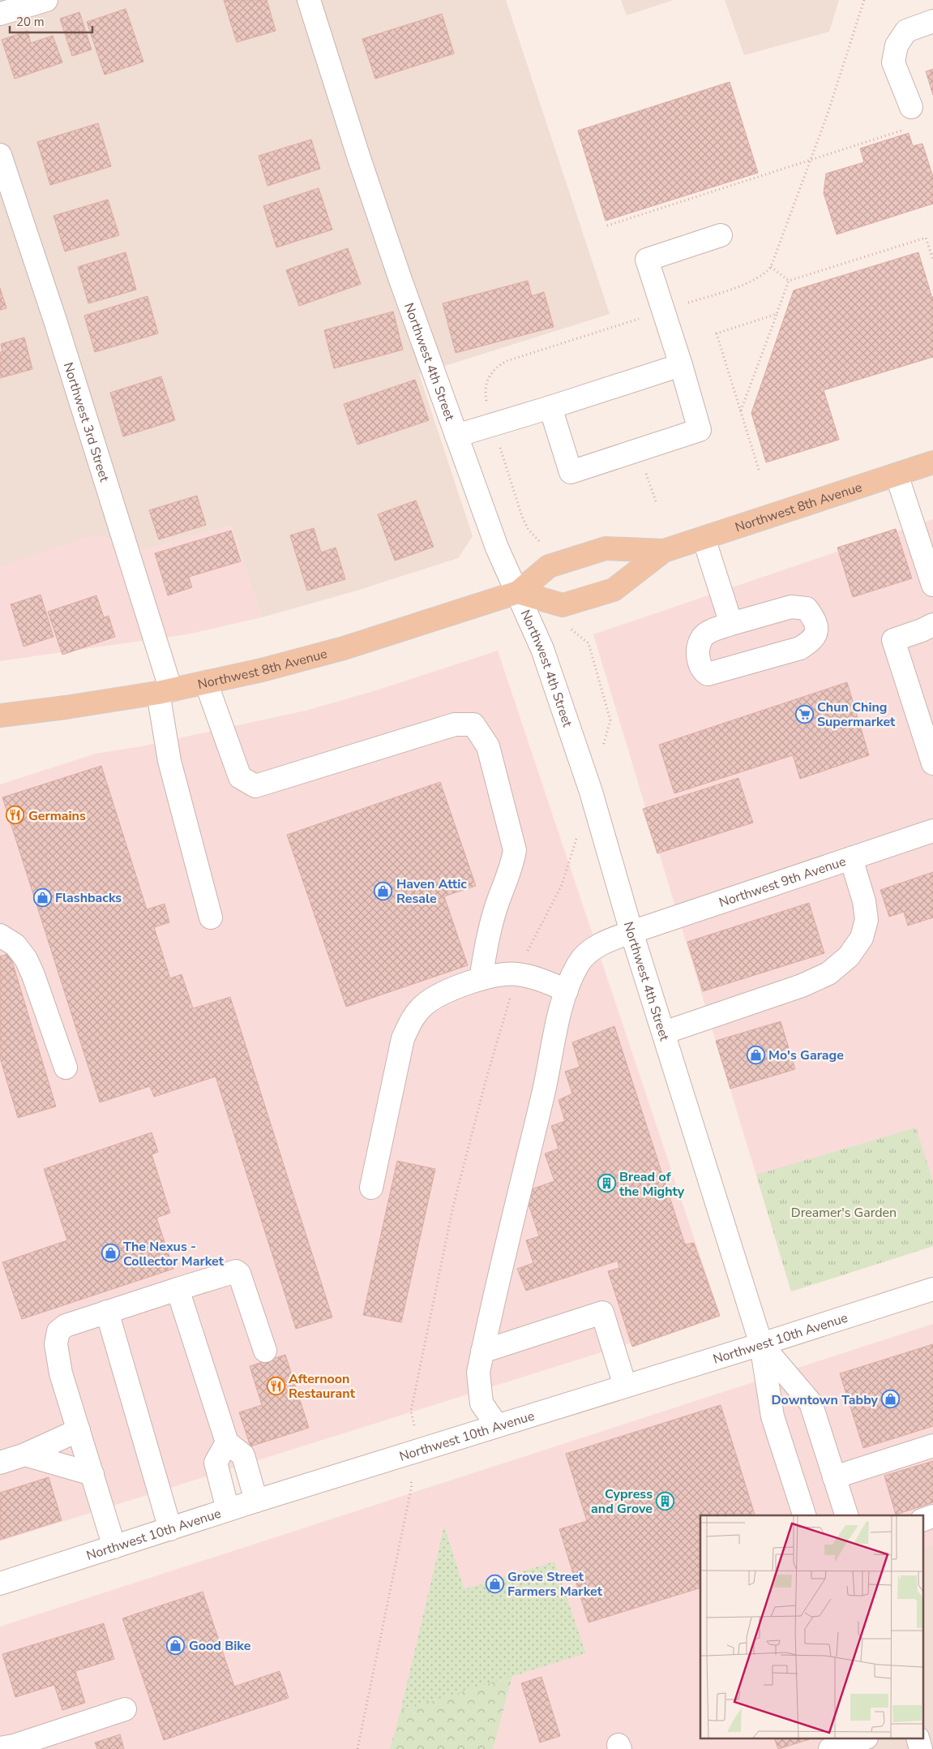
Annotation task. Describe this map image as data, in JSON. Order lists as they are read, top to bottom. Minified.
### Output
{"streets":{"main road":["Northwest 8th Avenue"],"street":["Northwest 4th Street","Northwest 3rd Street","Northwest 9th Avenue","Northwest 10th Avenue"]},"crossings":[["Northwest 4th Street","Northwest 8th Avenue"],["Northwest 4th Street","Northwest 9th Avenue"],["Northwest 4th Street","Northwest 10th Avenue"],["Northwest 3rd Street","Northwest 8th Avenue"],["Northwest 9th Avenue","Northwest 10th Avenue"]],"parks":["Dreamer's Garden"],"places":{"supermarket":["Chun Ching Supermarket"],"restaurant":["Germains","Afternoon Restaurant"],"shop":["Haven Attic Resale","Flashbacks","Mo's Garage","The Nexus - Collector Market","Downtown Tabby","Grove Street Farmers Market","Good Bike"],"building":["Bread of the Mighty","Cypress and Grove"]},"scale_bar":"20 m"}
